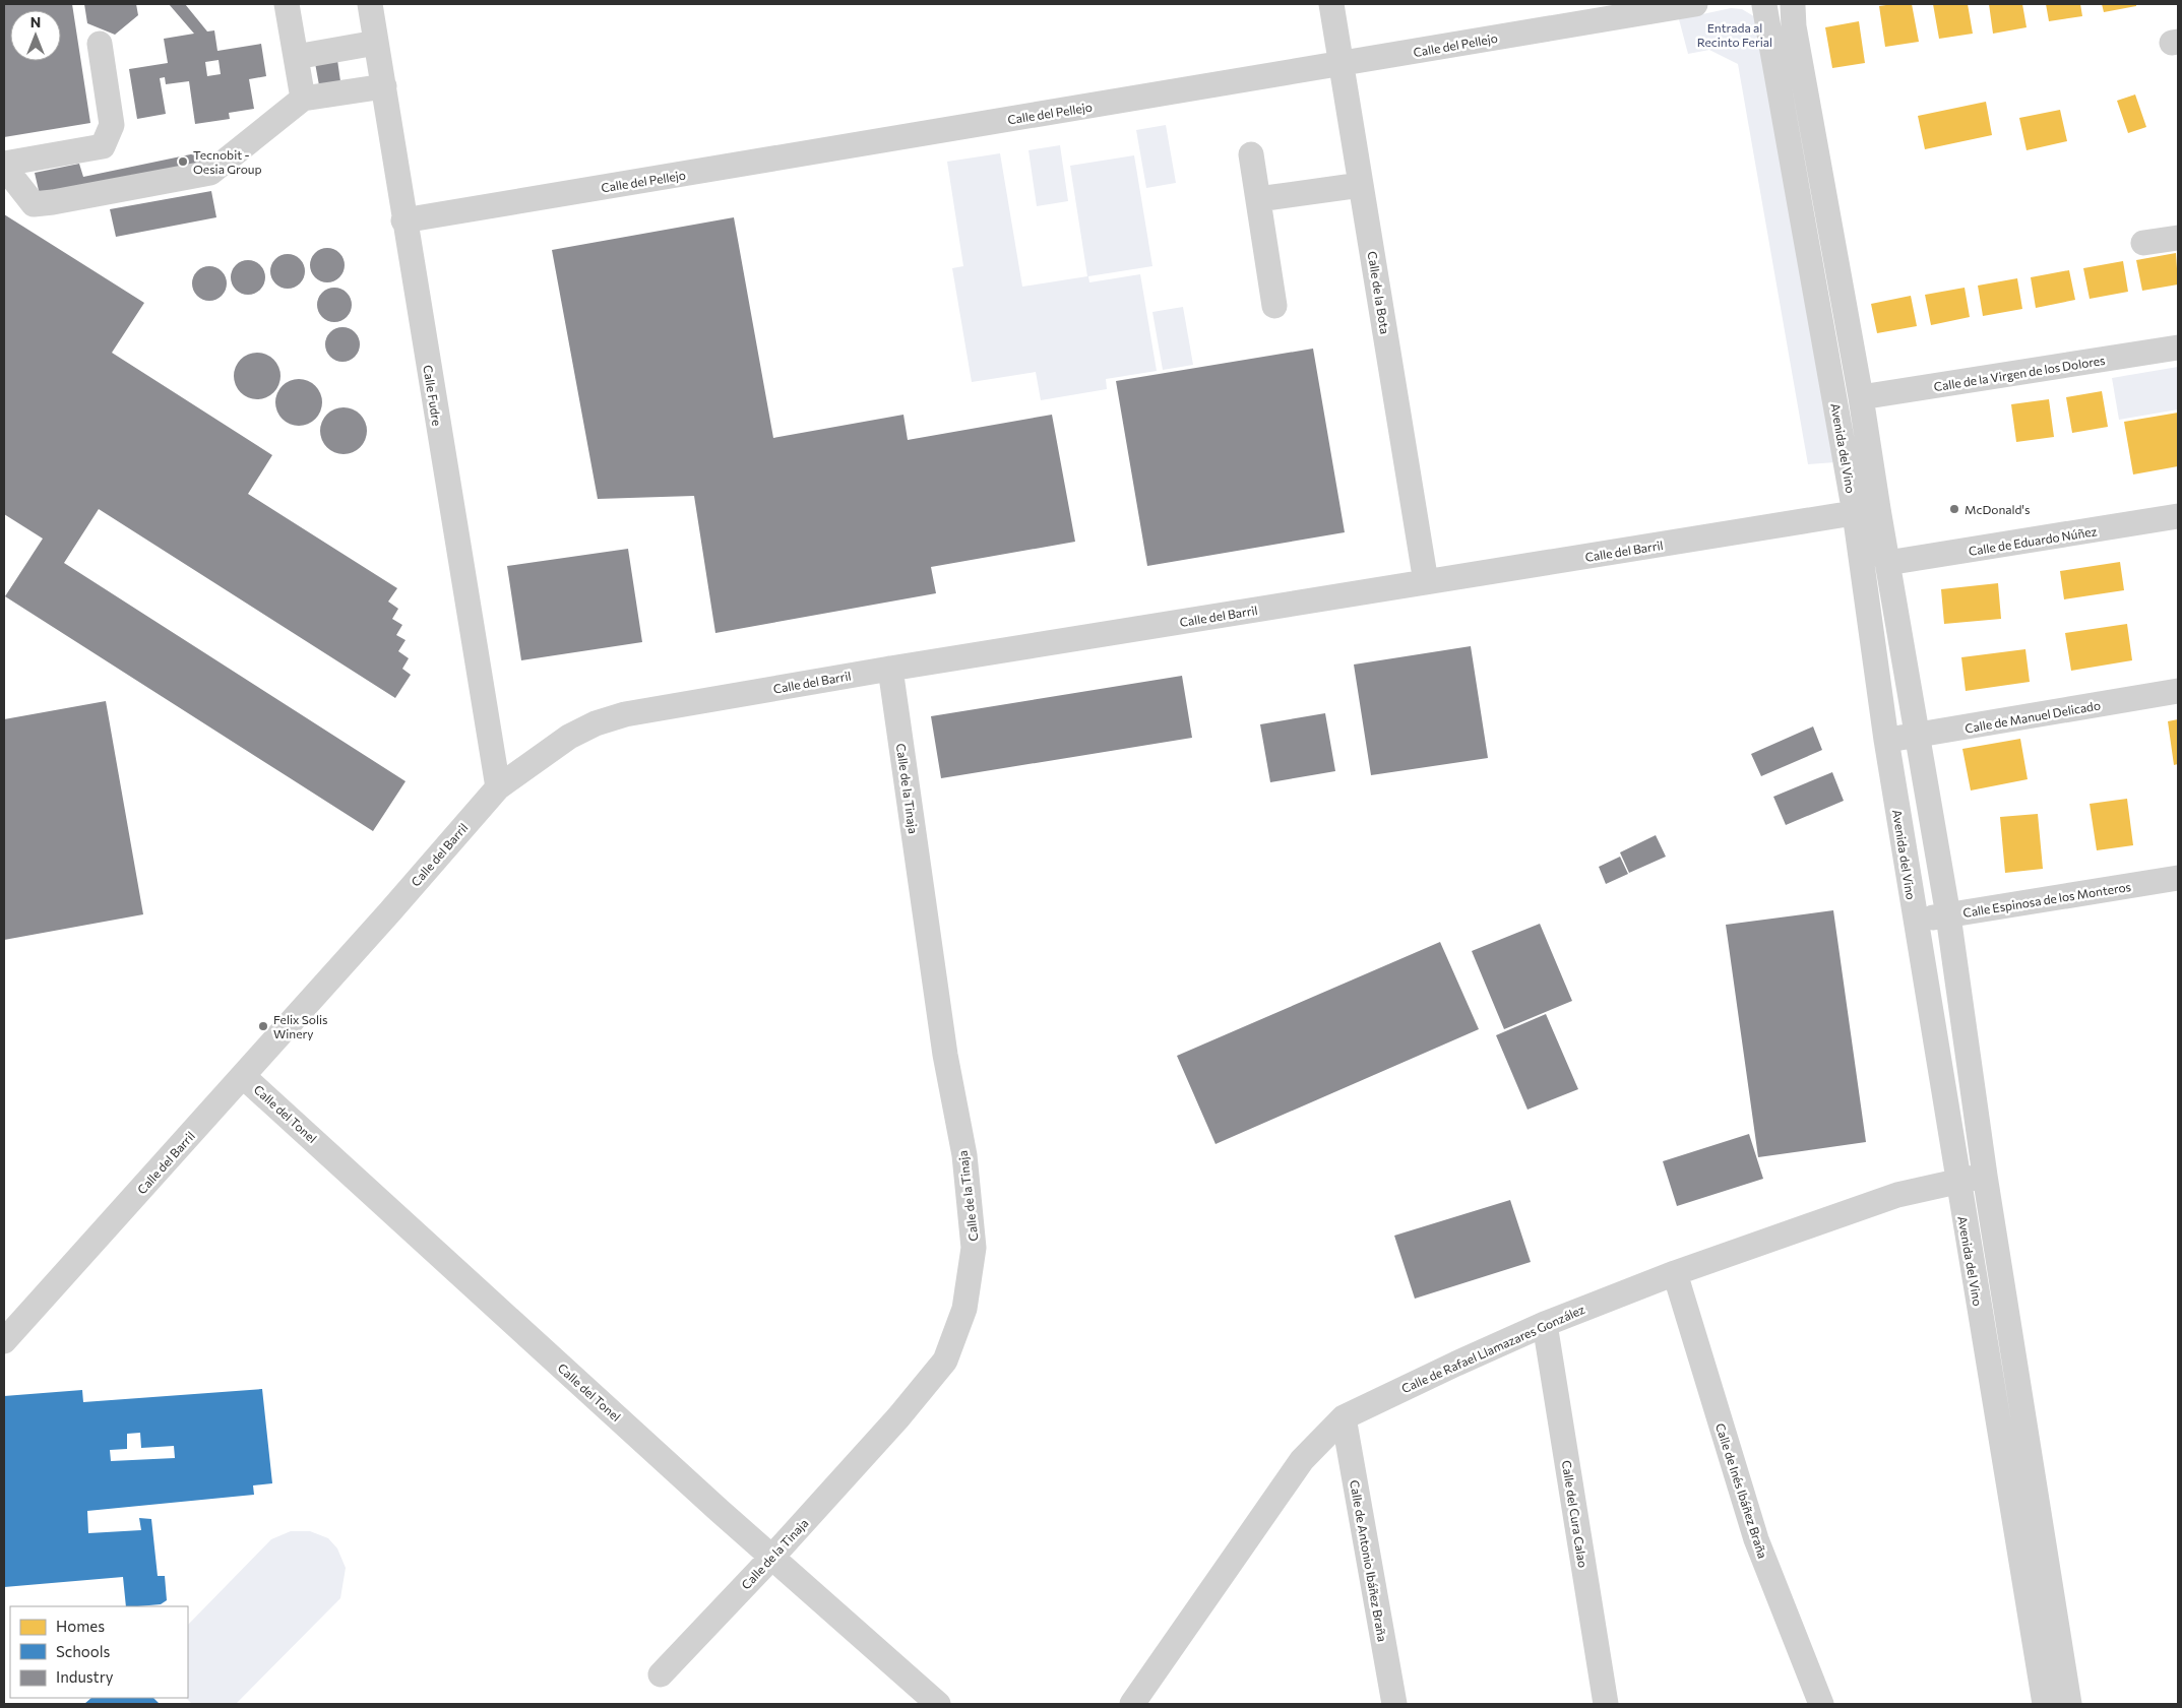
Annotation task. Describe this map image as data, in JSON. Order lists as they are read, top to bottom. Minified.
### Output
{"streets":{"street":["Calle del Pellejo","Calle de la Bota","Calle de la Virgen de los Dolores","Calle Fudre","Avenida del Vino","Calle de Eduardo Núñez","Calle del Barril","Calle de Manuel Delicado","Calle de la Tinaja","Calle Espinosa de los Monteros","Calle del Tonel","Calle de Rafael Llamazares González","Calle de Inés Ibáñez Braña","Calle del Cura Calao","Calle de Antonio Ibáñez Braña"]},"crossings":[["Calle del Pellejo","Calle de la Bota"],["Calle del Pellejo","Calle Fudre"],["Calle de la Bota","Calle del Barril"],["Calle de la Virgen de los Dolores","Avenida del Vino"],["Calle Fudre","Calle del Barril"],["Avenida del Vino","Calle de Eduardo Núñez"],["Avenida del Vino","Calle del Barril"],["Avenida del Vino","Calle de Manuel Delicado"],["Avenida del Vino","Calle Espinosa de los Monteros"],["Avenida del Vino","Calle de Rafael Llamazares González"],["Calle del Barril","Calle de la Tinaja"],["Calle del Barril","Calle del Tonel"],["Calle de la Tinaja","Calle del Tonel"],["Calle de Rafael Llamazares González","Calle de Inés Ibáñez Braña"],["Calle de Rafael Llamazares González","Calle del Cura Calao"],["Calle de Rafael Llamazares González","Calle de Antonio Ibáñez Braña"]],"parks":["Entrada al Recinto Ferial"],"places":["Tecnobit - Oesia Group","McDonald's","Felix Solis Winery"],"legend":["Homes","Schools","Industry"],"north":"top"}
